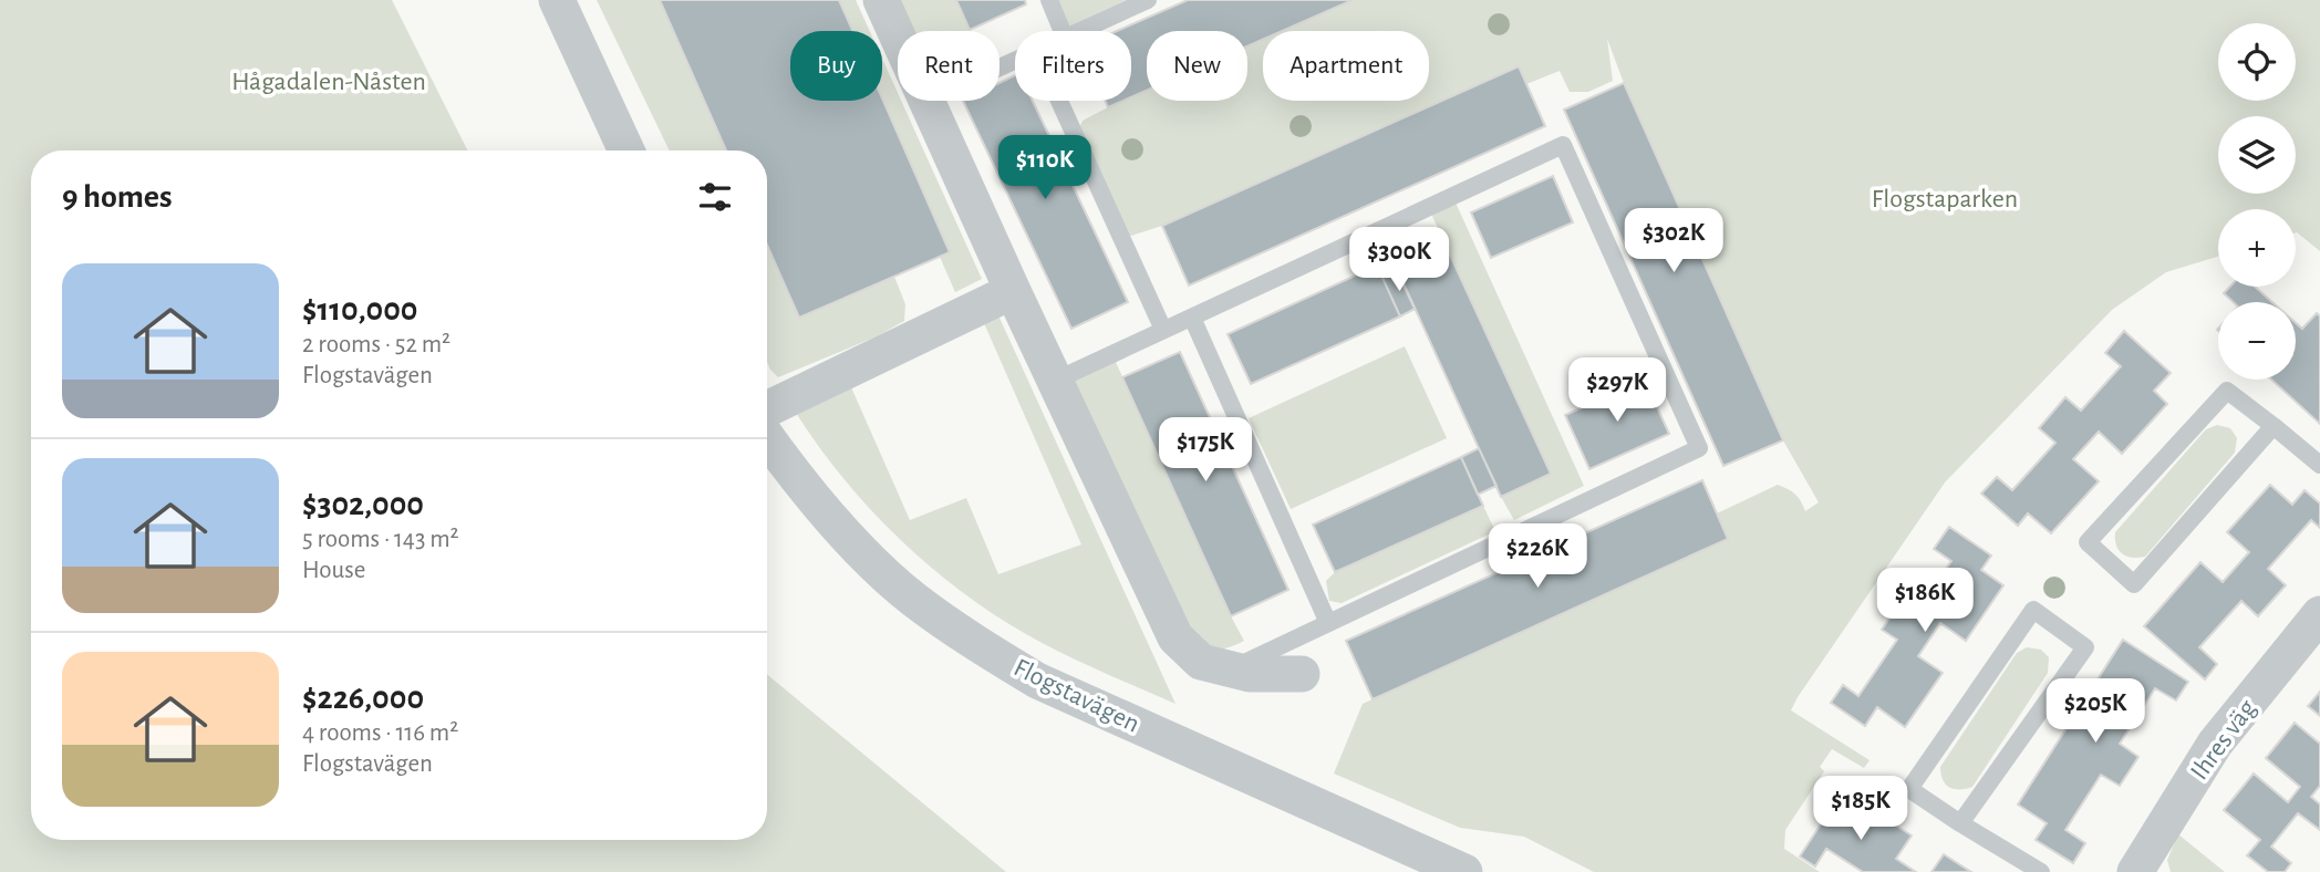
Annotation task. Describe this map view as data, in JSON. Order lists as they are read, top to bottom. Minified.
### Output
{"streets":{"street":["Flogstavägen","Ihres väg"]},"parks":["Hågadalen-Nåsten","Flogstaparken"],"page":{"map_buttons":["+","−"],"chip":["Buy","Rent","Filters","New","Apartment"],"price":["$110K","$302K","$300K","$297K","$175K","$226K","$186K","$205K","$185K"],"heading":"9 homes","list":[{"name":"$110,000","note":"2 rooms · 52 m² · Flogstavägen"},{"name":"$302,000","note":"5 rooms · 143 m² · House"},{"name":"$226,000","note":"4 rooms · 116 m² · Flogstavägen"}]}}
